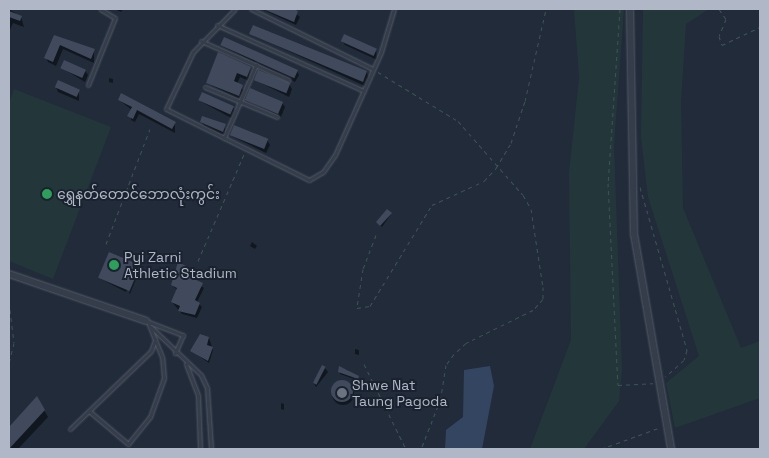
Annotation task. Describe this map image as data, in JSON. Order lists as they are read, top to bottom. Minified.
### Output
{"places":["ရွှေနတ်တောင်ဘောလုံးကွင်း","Pyi Zarni Athletic Stadium","Shwe Nat Taung Pagoda"]}
